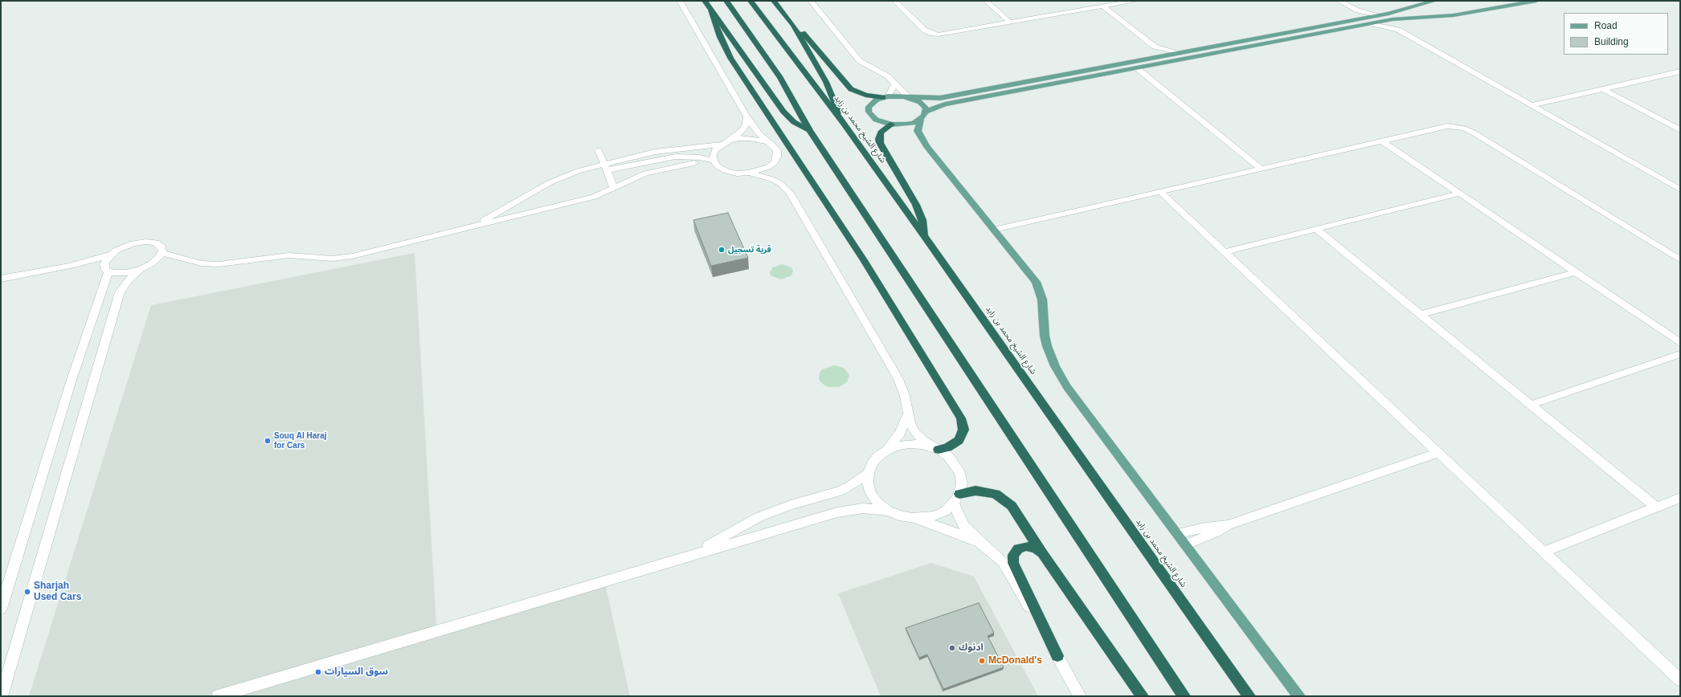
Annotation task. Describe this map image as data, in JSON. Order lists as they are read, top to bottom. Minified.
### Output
{"streets":{"highway":["شارع الشيخ محمد بن زايد"]},"places":["قرية تسجيل","Souq Al Haraj for Cars","Sharjah Used Cars","ادنوك","McDonald's","سوق السيارات"],"legend":["Road","Building"]}
